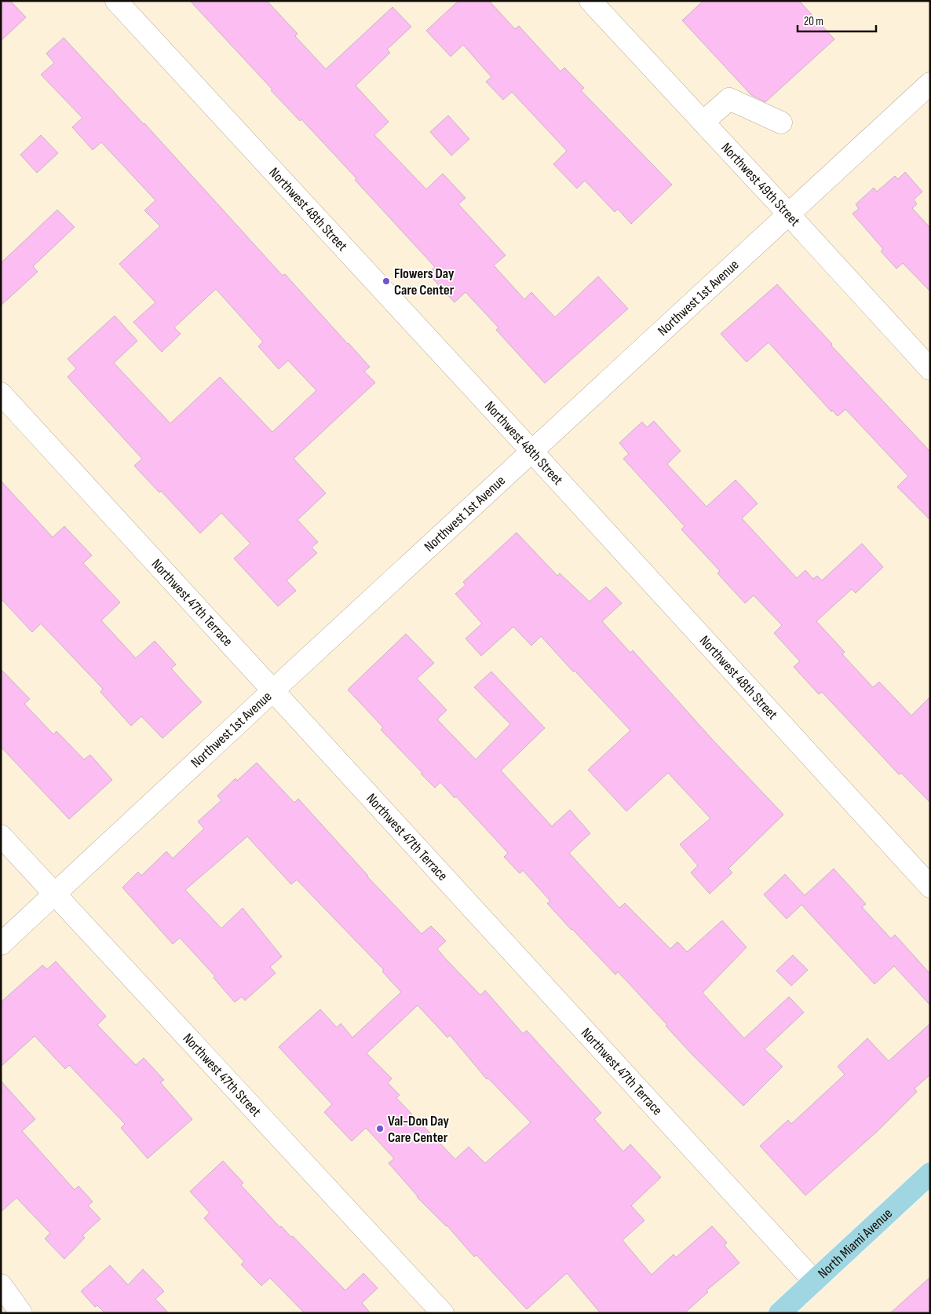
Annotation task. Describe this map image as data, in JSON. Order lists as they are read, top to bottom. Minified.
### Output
{"streets":{"main road":["North Miami Avenue"],"street":["Northwest 49th Street","Northwest 48th Street","Northwest 1st Avenue","Northwest 47th Terrace","Northwest 47th Street"]},"crossings":[["Northwest 49th Street","Northwest 1st Avenue"],["Northwest 48th Street","Northwest 1st Avenue"],["Northwest 1st Avenue","Northwest 47th Terrace"],["Northwest 1st Avenue","Northwest 47th Street"],["Northwest 47th Terrace","North Miami Avenue"]],"places":["Flowers Day Care Center","Val-Don Day Care Center"],"scale_bar":"20 m"}
